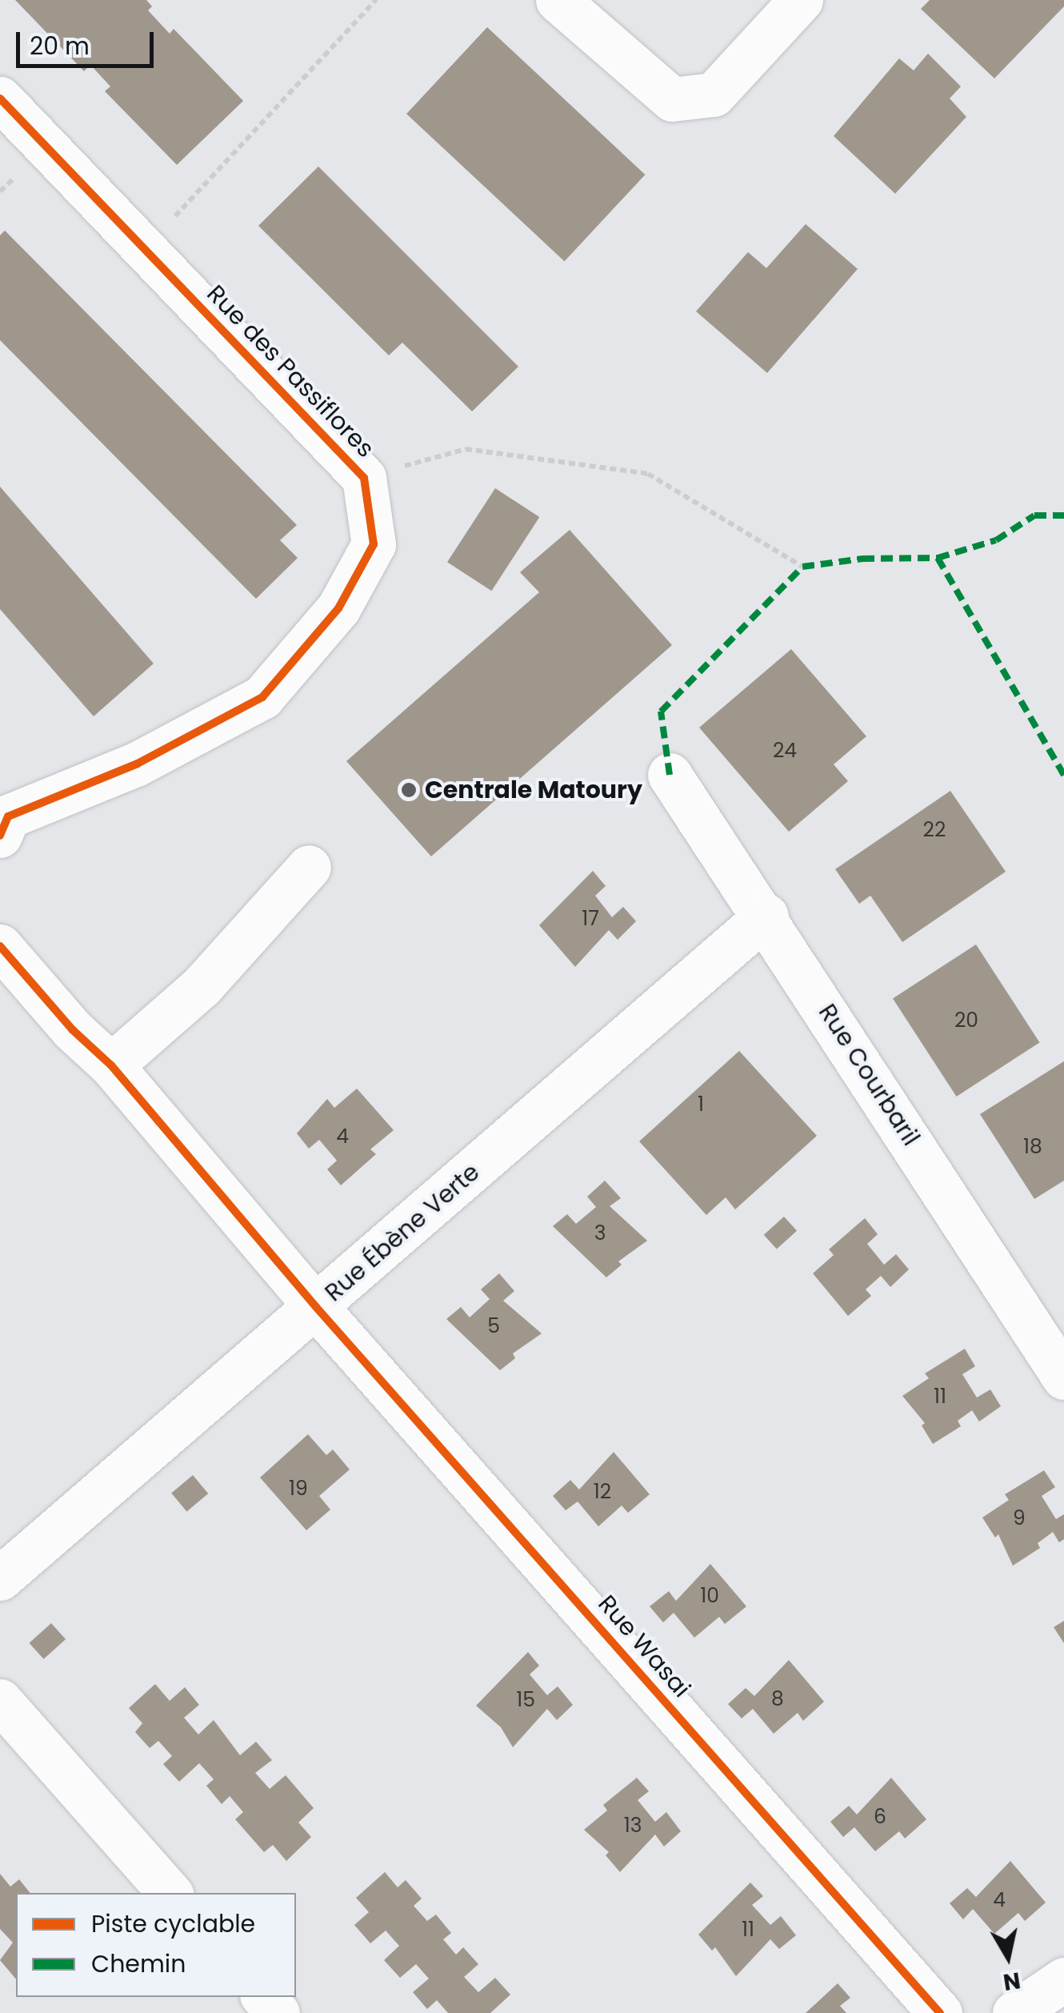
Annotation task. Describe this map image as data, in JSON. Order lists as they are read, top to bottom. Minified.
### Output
{"streets":{"street":["Rue des Passiflores","Rue Courbaril","Rue Ébène Verte","Rue Wasai"]},"crossings":[["Rue Courbaril","Rue Ébène Verte"],["Rue Ébène Verte","Rue Wasai"]],"places":["Centrale Matoury"],"house_numbers":["24","22","17","20","1","4","18","3","5","11","19","12","9","10","8","15","6","13","4","11"],"legend":["Piste cyclable","Chemin"],"scale_bar":"20 m","north":"bottom"}
